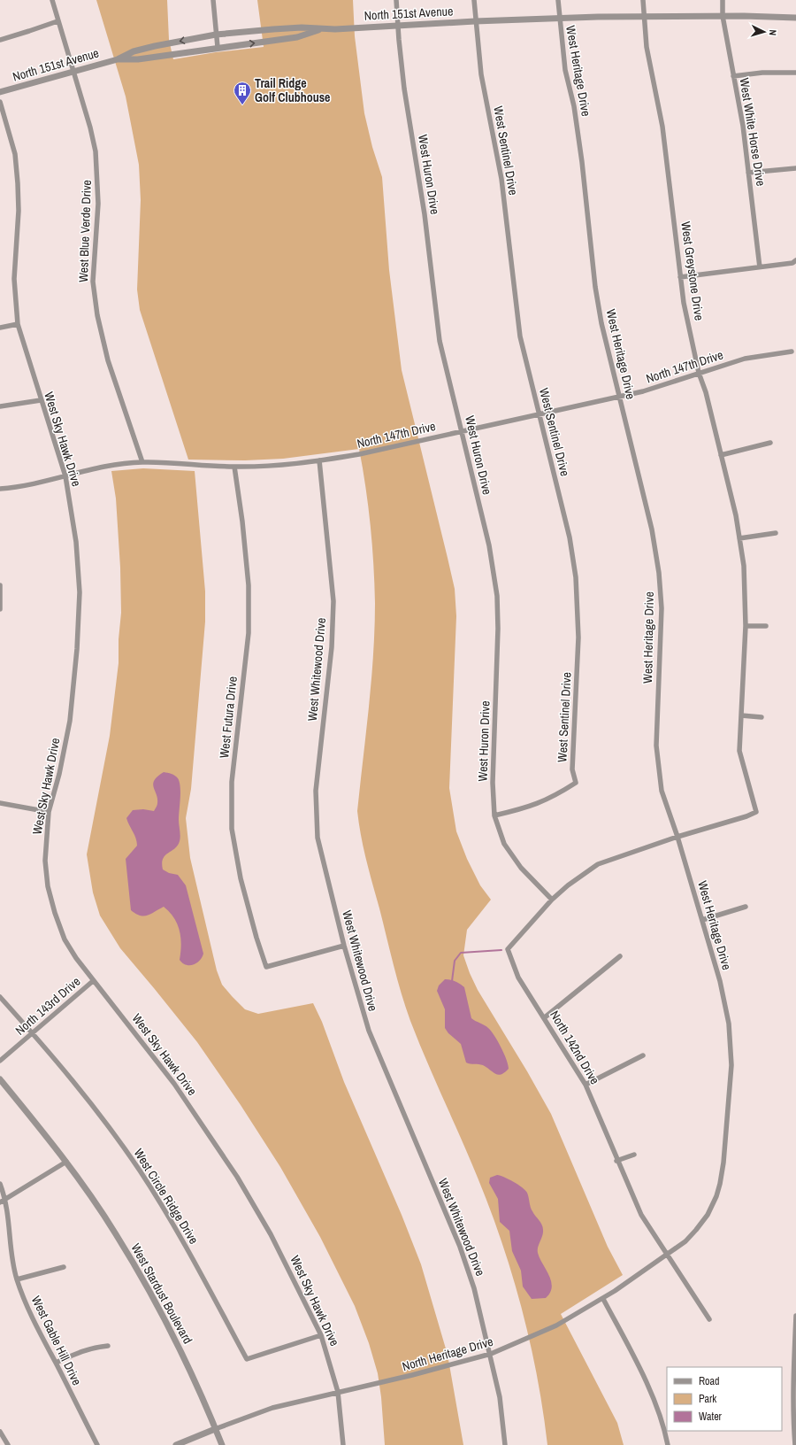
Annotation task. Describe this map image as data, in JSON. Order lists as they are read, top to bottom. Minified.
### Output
{"streets":{"street":["North 151st Avenue","West Heritage Drive","West White Horse Drive","West Sentinel Drive","West Huron Drive","West Blue Verde Drive","West Greystone Drive","North 147th Drive","West Sky Hawk Drive","West Whitewood Drive","West Futura Drive","North 143rd Drive","North 142nd Drive","West Circle Ridge Drive","West Stardust Boulevard","West Gable Hill Drive","North Heritage Drive"]},"crossings":[["North 151st Avenue","West Heritage Drive"],["North 151st Avenue","West White Horse Drive"],["North 151st Avenue","West Sentinel Drive"],["North 151st Avenue","West Huron Drive"],["North 151st Avenue","West Blue Verde Drive"],["North 151st Avenue","West Greystone Drive"],["West Heritage Drive","West Greystone Drive"],["West Heritage Drive","North 147th Drive"],["West Heritage Drive","North 142nd Drive"],["West Heritage Drive","North Heritage Drive"],["West Sentinel Drive","West Huron Drive"],["West Sentinel Drive","North 147th Drive"],["West Huron Drive","North 147th Drive"],["West Huron Drive","North 142nd Drive"],["West Blue Verde Drive","North 147th Drive"],["West Greystone Drive","North 147th Drive"],["North 147th Drive","West Sky Hawk Drive"],["North 147th Drive","West Whitewood Drive"],["North 147th Drive","West Futura Drive"],["West Sky Hawk Drive","North 143rd Drive"],["West Sky Hawk Drive","West Circle Ridge Drive"],["West Sky Hawk Drive","North Heritage Drive"],["West Whitewood Drive","West Futura Drive"],["West Whitewood Drive","North Heritage Drive"],["North 143rd Drive","West Circle Ridge Drive"],["North 142nd Drive","North Heritage Drive"],["West Stardust Boulevard","North Heritage Drive"]],"places":{"building":["Trail Ridge Golf Clubhouse"]},"legend":["Road","Park","Water"],"north":"right"}
